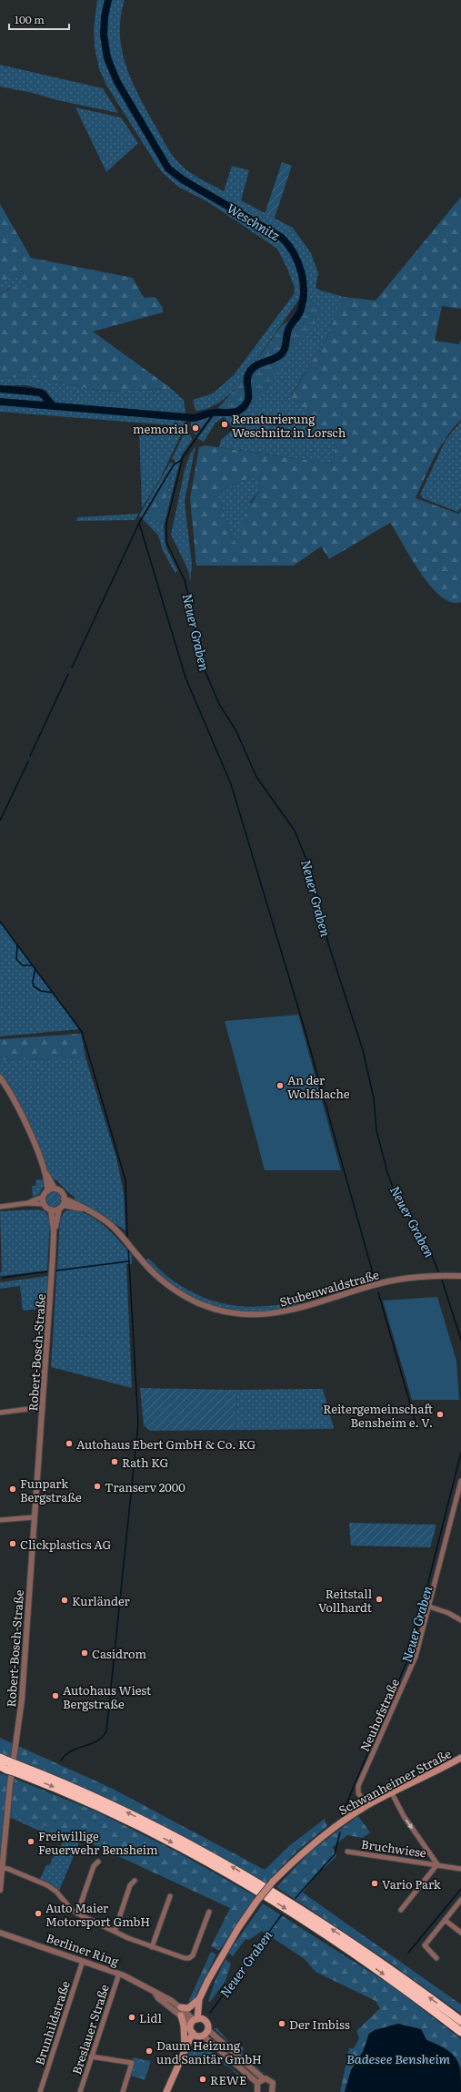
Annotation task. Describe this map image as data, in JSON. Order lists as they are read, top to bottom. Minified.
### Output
{"streets":{"main road":["Schwanheimer Straße","Berliner Ring"],"street":["Stubenwaldstraße","Robert-Bosch-Straße","Neuhofstraße","Bruchwiese","Brunhildstraße","Breslauer Straße"]},"crossings":[["Stubenwaldstraße","Robert-Bosch-Straße"],["Neuhofstraße","Schwanheimer Straße"],["Berliner Ring","Brunhildstraße"],["Berliner Ring","Breslauer Straße"]],"water":["Weschnitz","Neuer Graben","Badesee Bensheim"],"places":["Renaturierung Weschnitz in Lorsch","memorial","An der Wolfslache","Reitergemeinschaft Bensheim e. V.","Autohaus Ebert GmbH & Co. KG","Rath KG","Transerv 2000","Funpark Bergstraße","Clickplastics AG","Reitstall Vollhardt","Kurländer","Casidrom","Autohaus Wiest Bergstraße","Freiwillige Feuerwehr Bensheim","Vario Park","Auto Maier Motorsport GmbH","Lidl","Der Imbiss","Daum Heizung und Sanitär GmbH","REWE"],"scale_bar":"100 m"}
